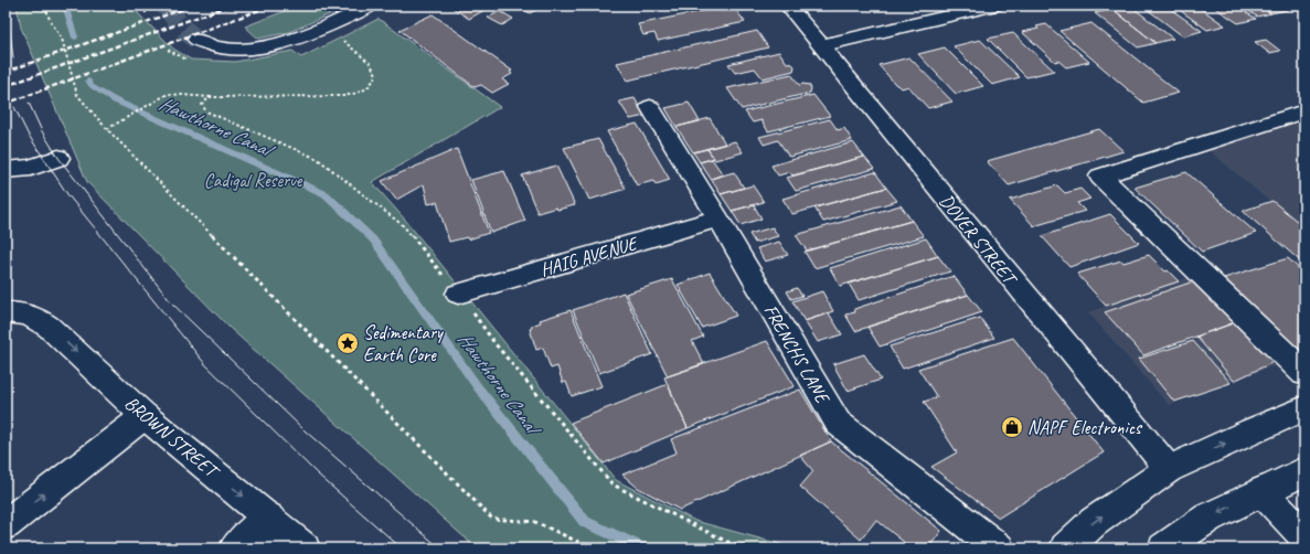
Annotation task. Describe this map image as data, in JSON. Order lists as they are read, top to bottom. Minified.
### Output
{"streets":{"main road":["DOVER STREET","HAIG AVENUE","FRENCHS LANE","BROWN STREET"]},"crossings":[["HAIG AVENUE","FRENCHS LANE"]],"one_way":["BROWN STREET"],"water":["Hawthorne Canal"],"parks":["Cadigal Reserve"],"places":{"place":["Sedimentary Earth Core"],"shop":["NAPF Electronics"]}}
